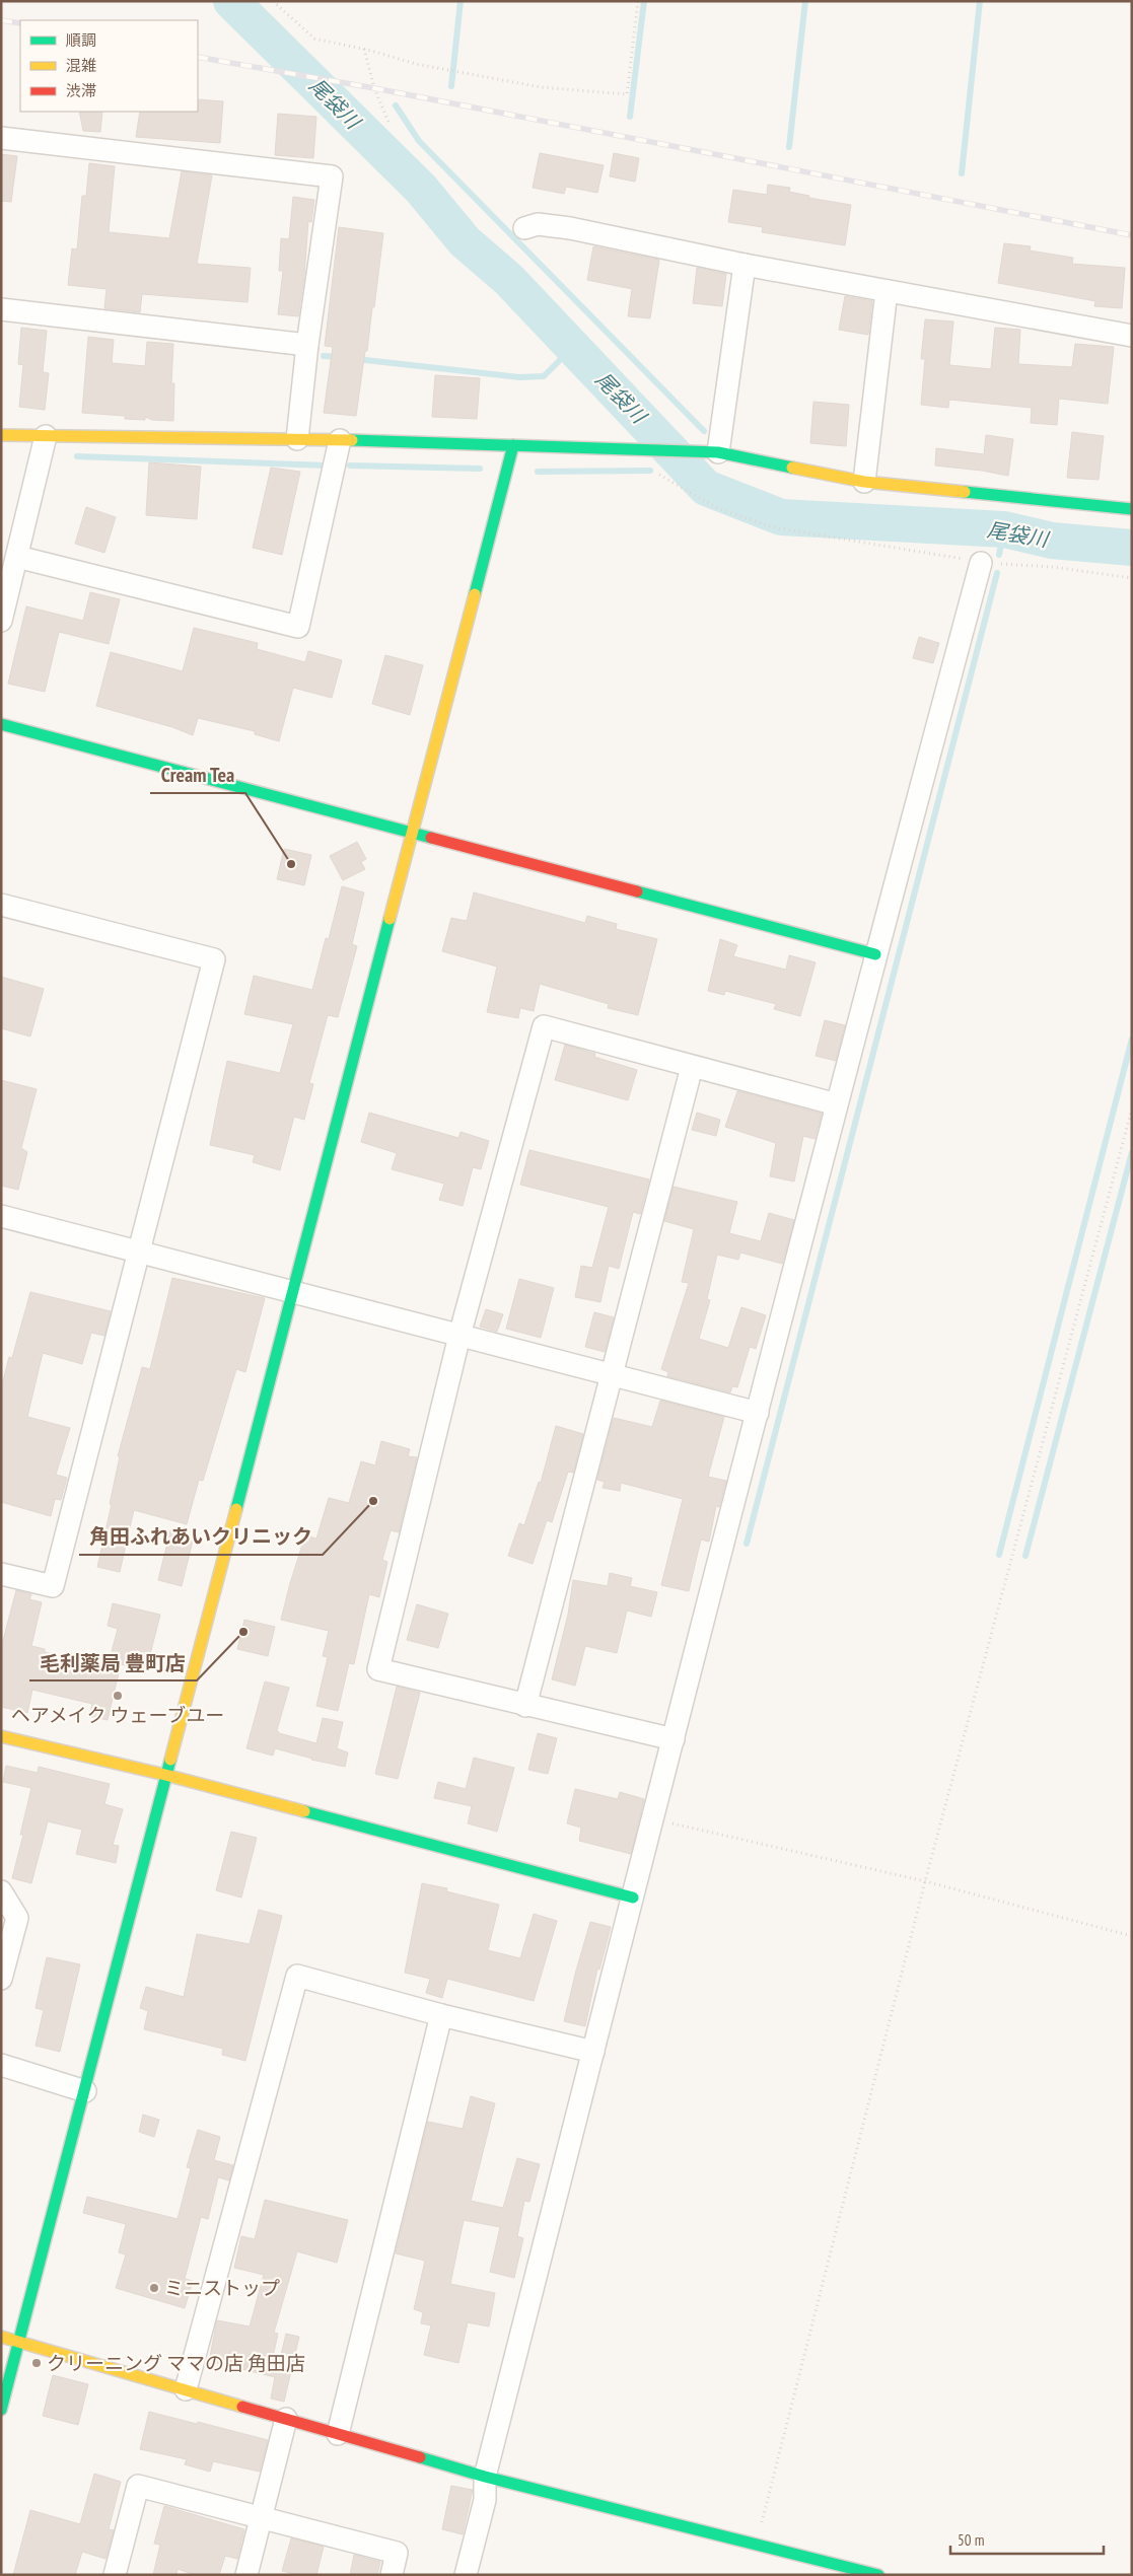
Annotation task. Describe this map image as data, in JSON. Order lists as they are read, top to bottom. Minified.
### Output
{"water":["尾袋川"],"places":["Cream Tea","角田ふれあいクリニック","毛利薬局 豊町店","ヘアメイク ウェーブユー","ミニストップ","クリーニング ママの店 角田店"],"legend":["順調","混雑","渋滞"],"scale_bar":"50 m"}
